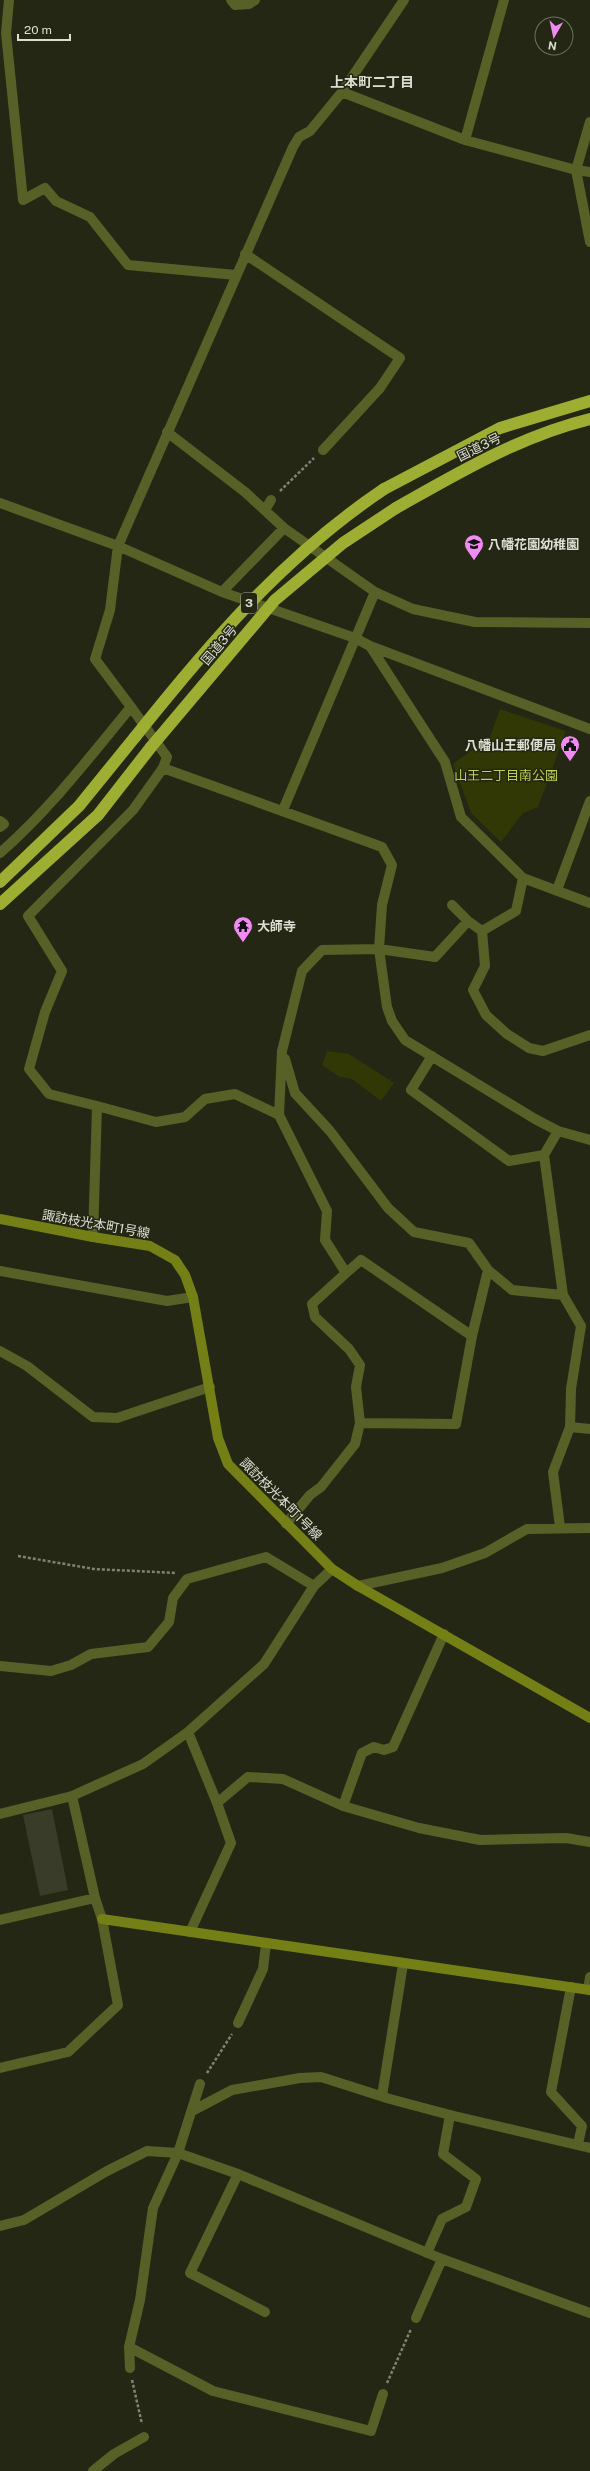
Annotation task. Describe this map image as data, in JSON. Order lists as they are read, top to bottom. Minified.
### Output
{"streets":{"highway":["国道3号","3"],"street":["諏訪枝光本町1号線"]},"districts":["上本町二丁目"],"parks":["山王二丁目南公園"],"places":{"school or university":["八幡花園幼稚園"],"public building":["八幡山王郵便局"],"temple":["大師寺"]},"scale_bar":"20 m","north":"bottom"}
